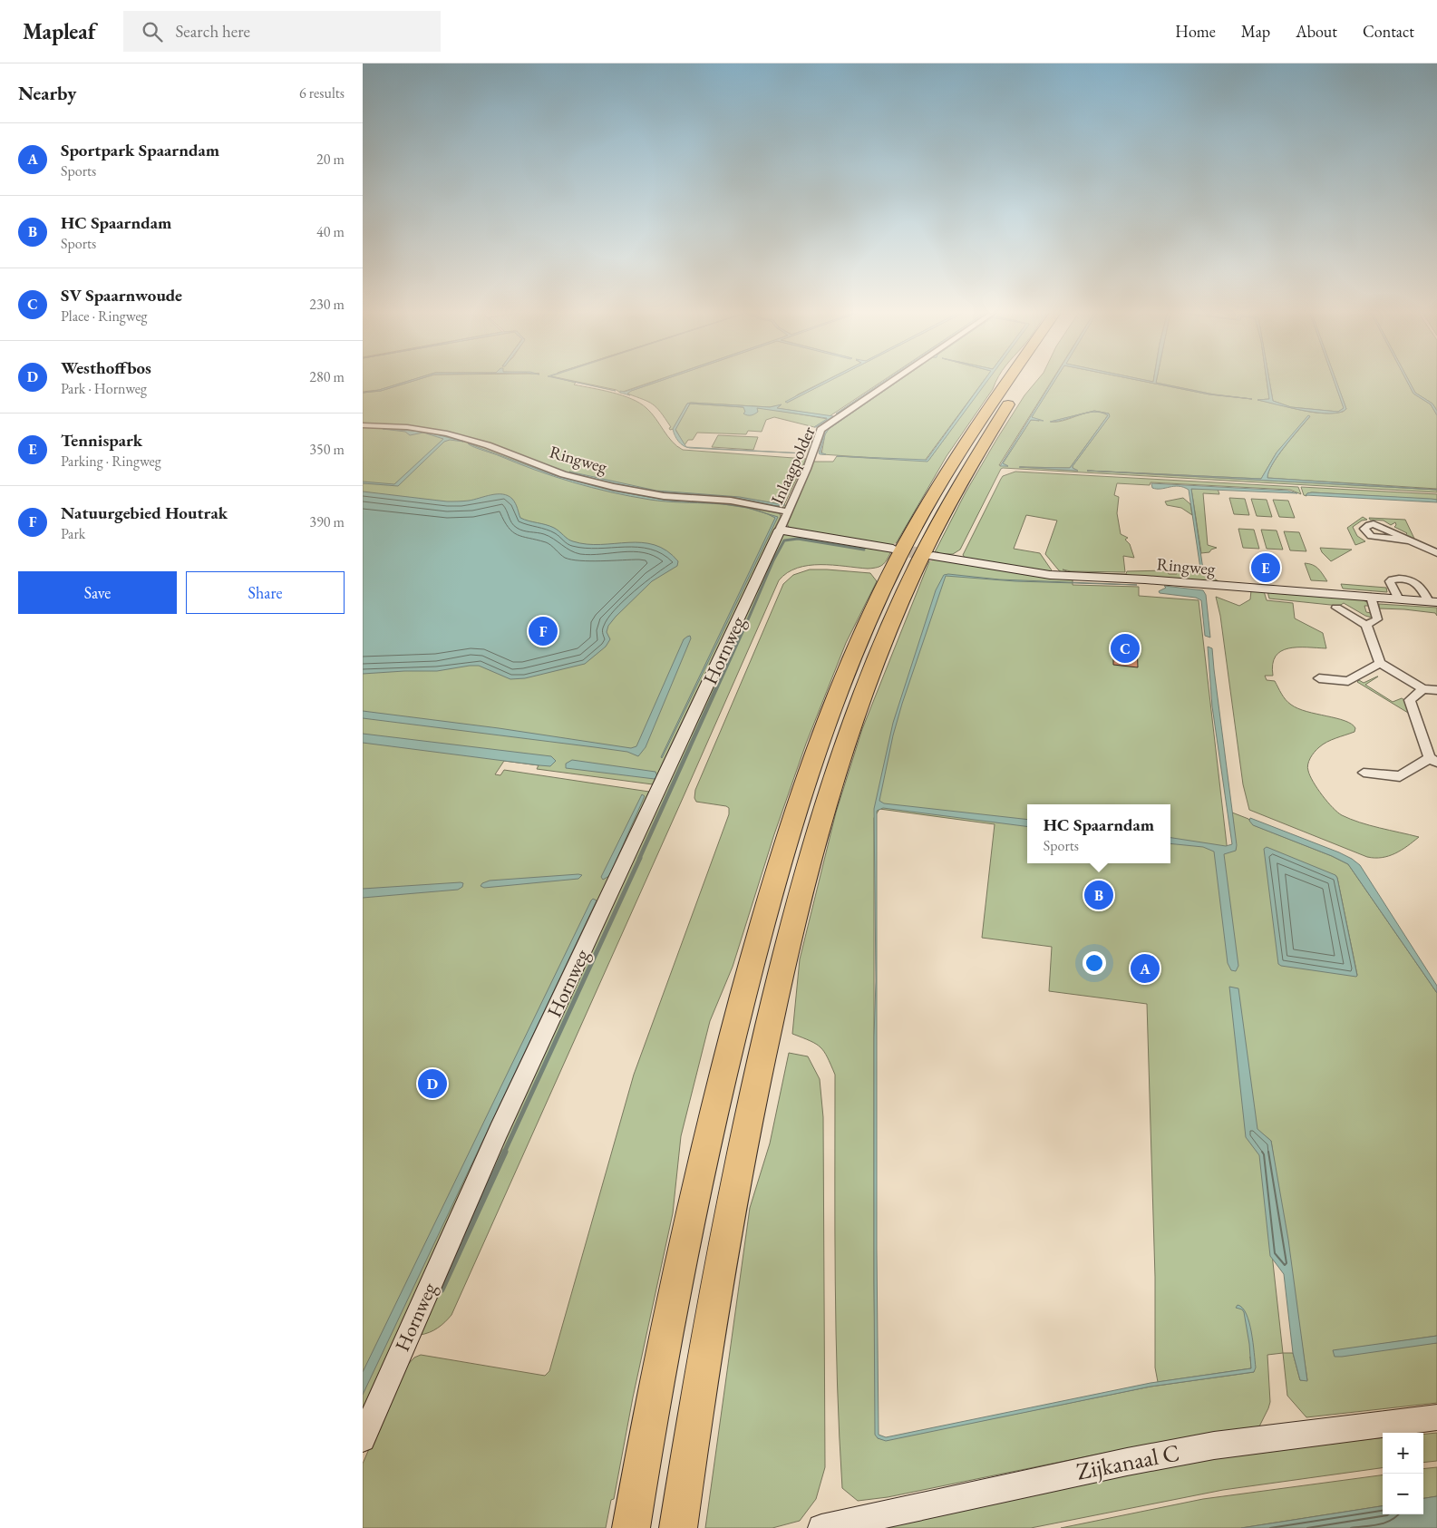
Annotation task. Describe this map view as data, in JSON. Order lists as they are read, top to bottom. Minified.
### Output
{"streets":{"street":["Ringweg","Inlaagpolder","Hornweg","Zijkanaal C"]},"crossings":[["Ringweg","Inlaagpolder"],["Inlaagpolder","Hornweg"]],"page":{"header":"Mapleaf","search":"Search here","nav":["Home","Map","About","Contact"],"heading":["Nearby","6 results"],"list":[{"mark":"A","name":"Sportpark Spaarndam","note":"Sports","value":"20 m"},{"mark":"B","name":"HC Spaarndam","note":"Sports","value":"40 m"},{"mark":"C","name":"SV Spaarnwoude","note":"Place · Ringweg","value":"230 m"},{"mark":"D","name":"Westhoffbos","note":"Park · Hornweg","value":"280 m"},{"mark":"E","name":"Tennispark","note":"Parking · Ringweg","value":"350 m"},{"mark":"F","name":"Natuurgebied Houtrak","note":"Park","value":"390 m"}],"pins":["E","F","C","B","A","D"],"buttons":["Save","Share"],"popup":["HC Spaarndam","Sports"],"map_buttons":["+","−"]}}
